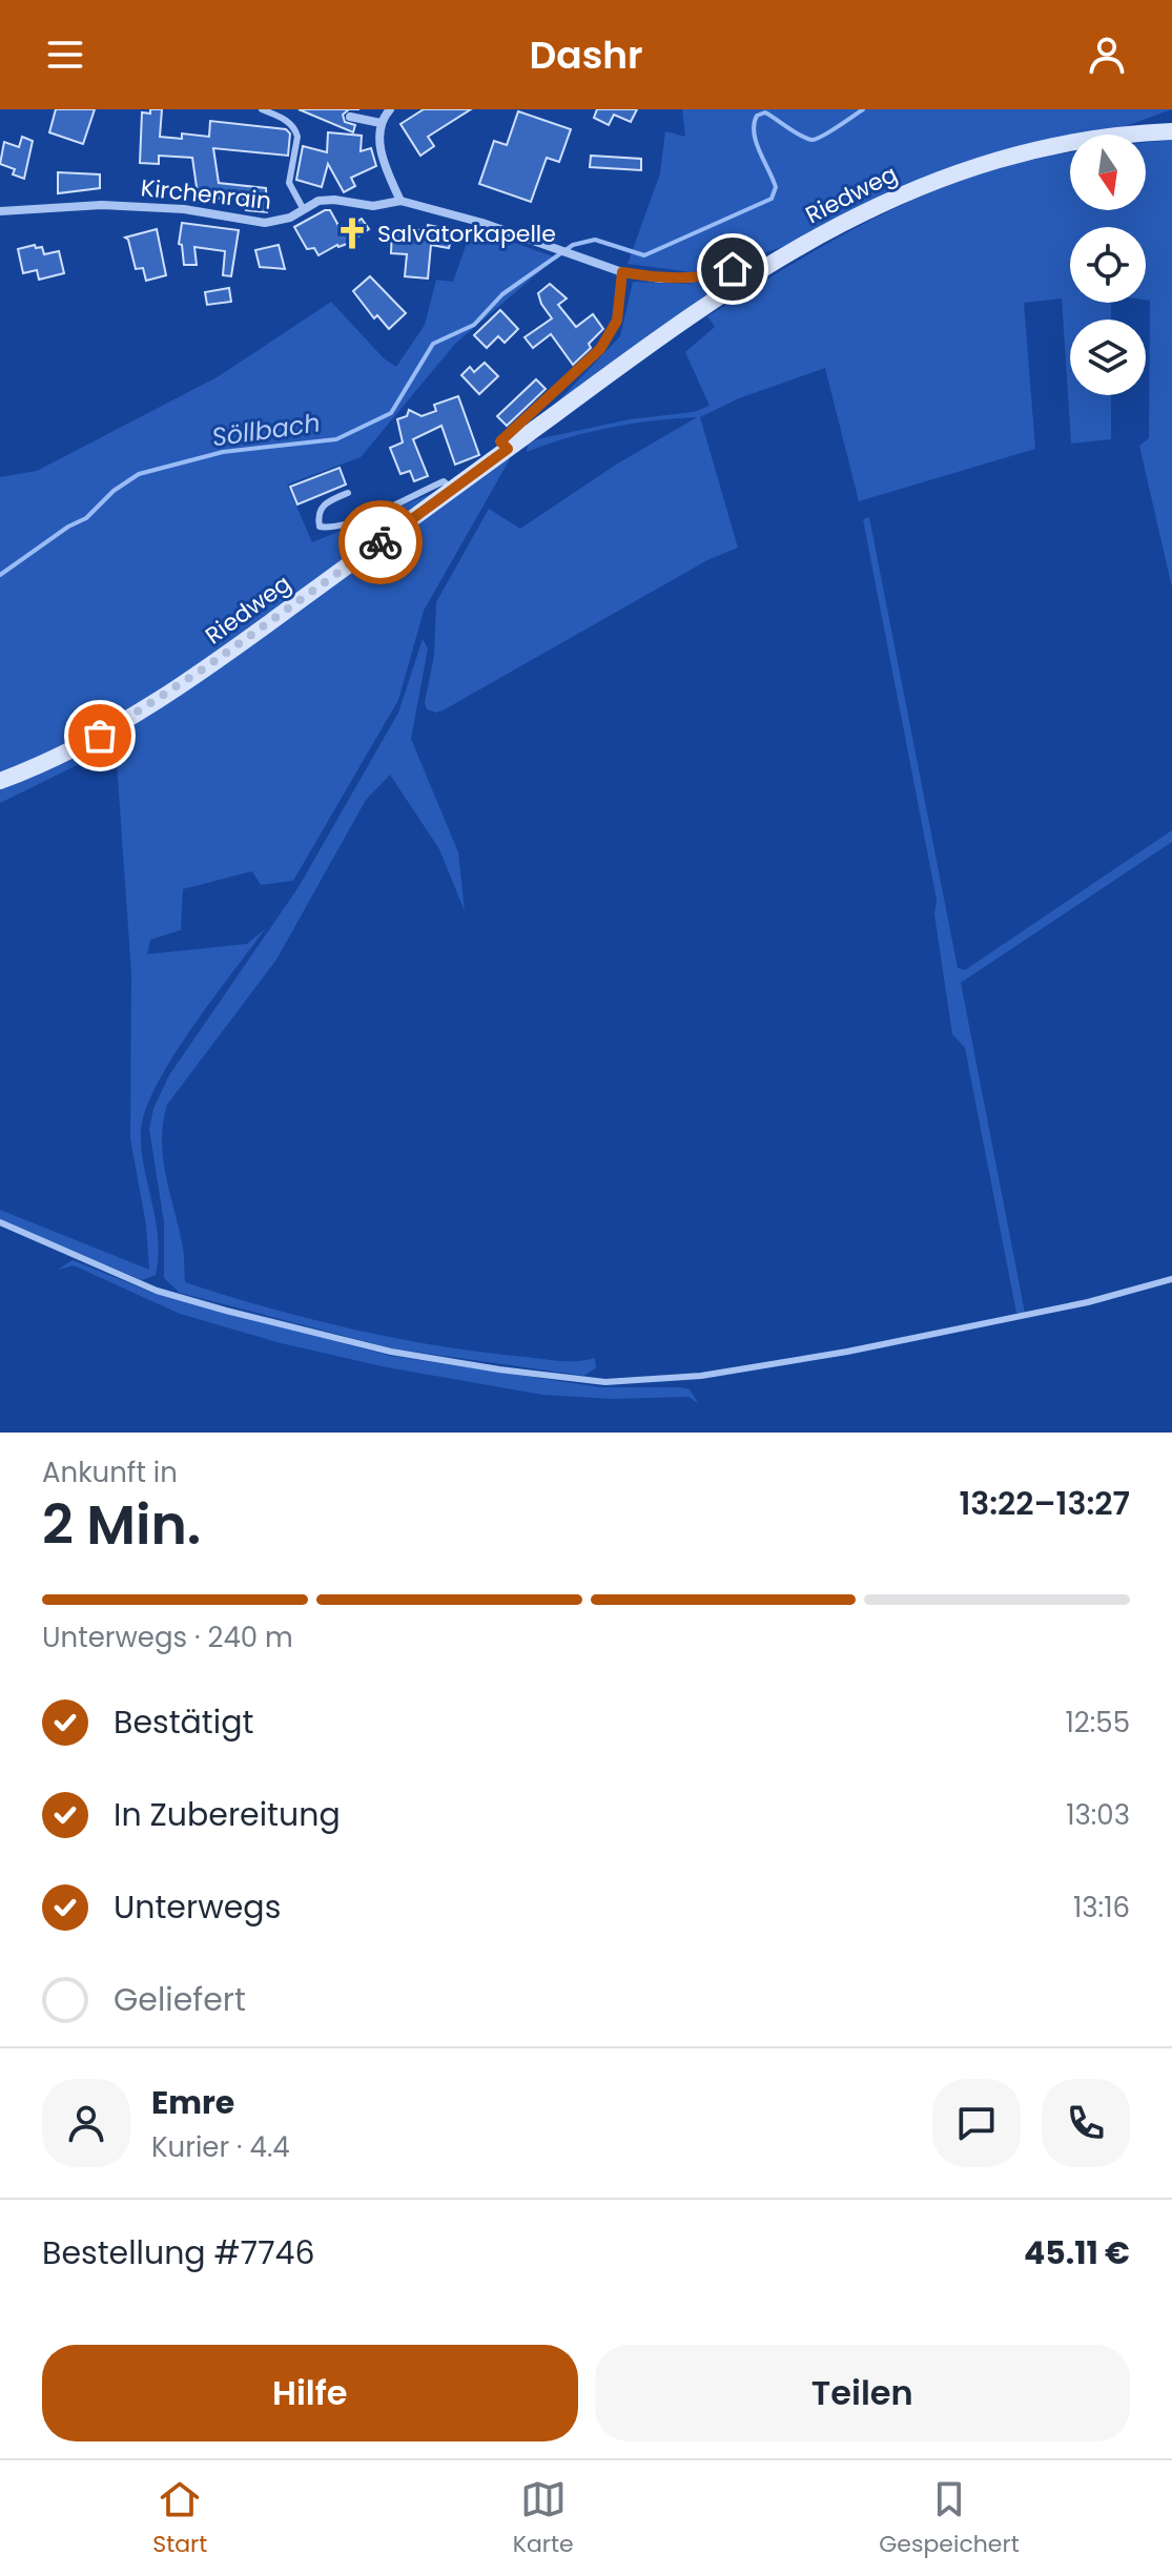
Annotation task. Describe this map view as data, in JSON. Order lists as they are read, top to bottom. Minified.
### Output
{"streets":{"main road":["Riedweg"],"street":["Kirchenrain"]},"water":["Söllbach"],"places":{"church":["Salvatorkapelle"]},"north":"bottom","page":{"header":"Dashr","heading":["2 Min.","Ankunft in","13:22–13:27"],"panel":["Emre","Kurier · 4.4","Bestellung #7746","45.11 €"],"bar":"Unterwegs · 240 m","list":[["Bestätigt","12:55"],["In Zubereitung","13:03"],["Unterwegs","13:16"],"Geliefert"],"buttons":["Hilfe","Teilen"],"tabs":["Start","Karte","Gespeichert"]}}
